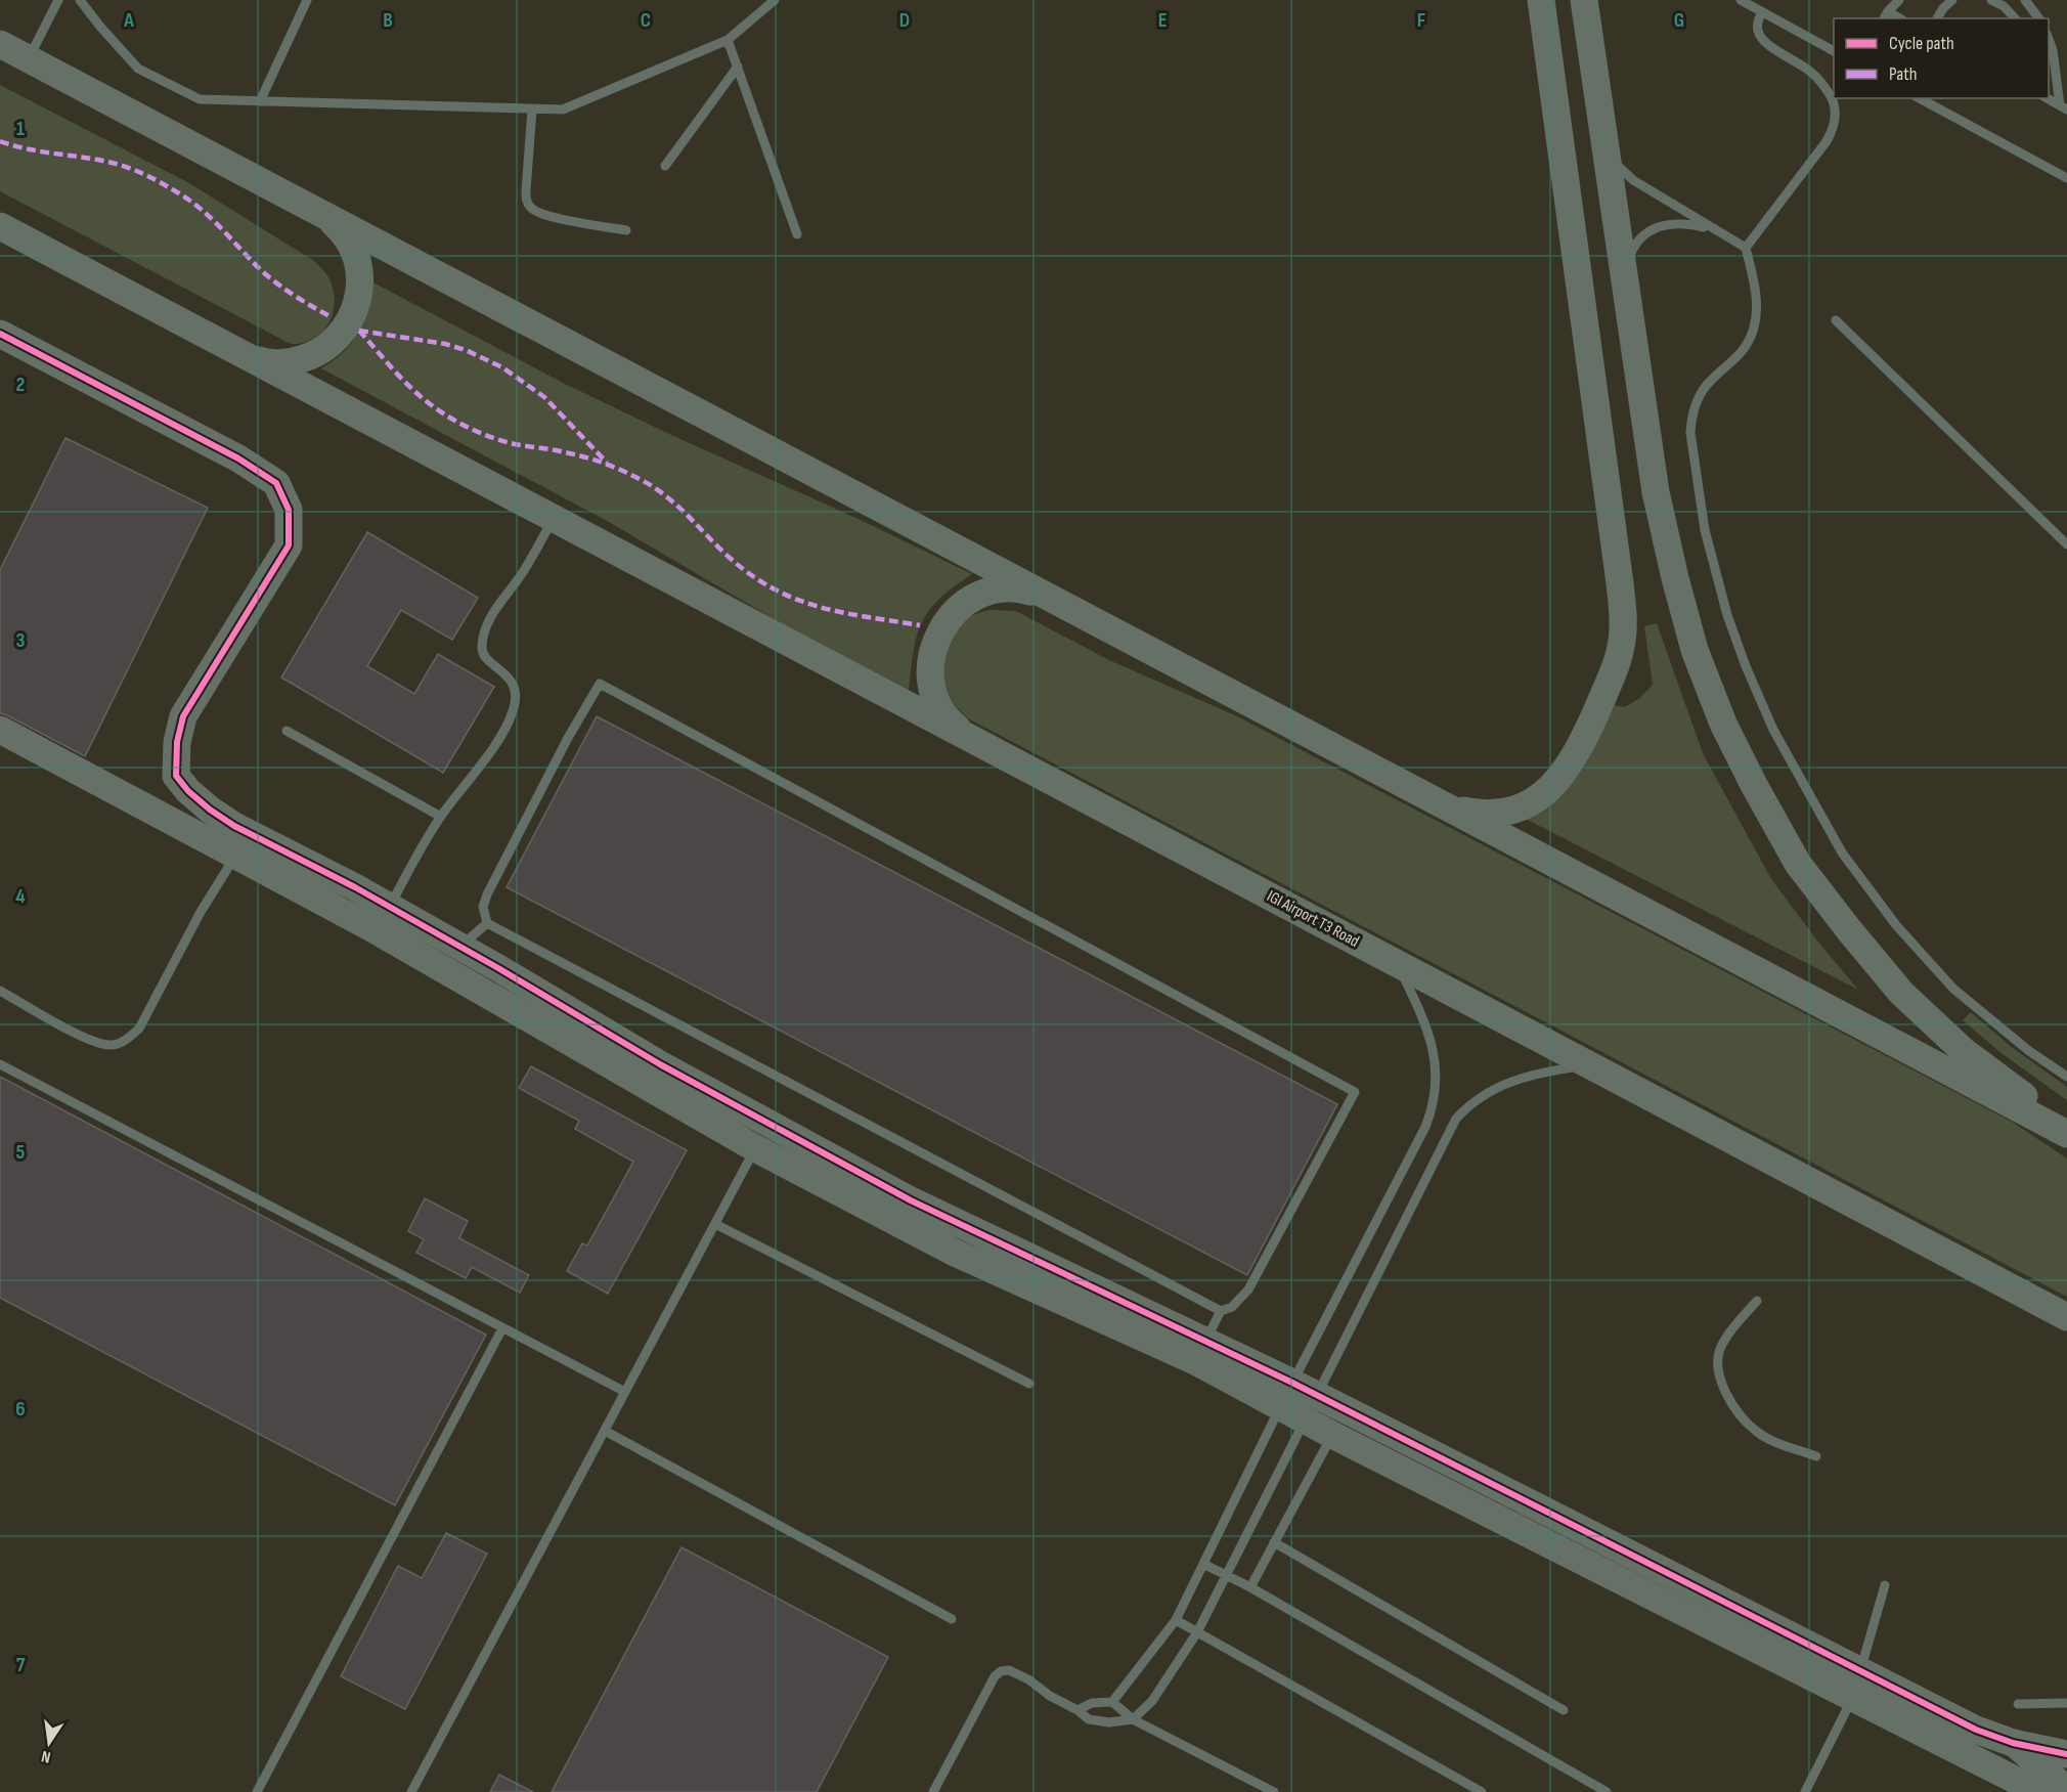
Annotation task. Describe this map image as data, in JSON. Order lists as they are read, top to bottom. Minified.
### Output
{"streets":{"main road":["IGI Airport T3 Road"]},"legend":["Cycle path","Path"],"north":"bottom","grid":{"columns":["A","B","C","D","E","F","G"],"rows":["1","2","3","4","5","6","7"]}}
